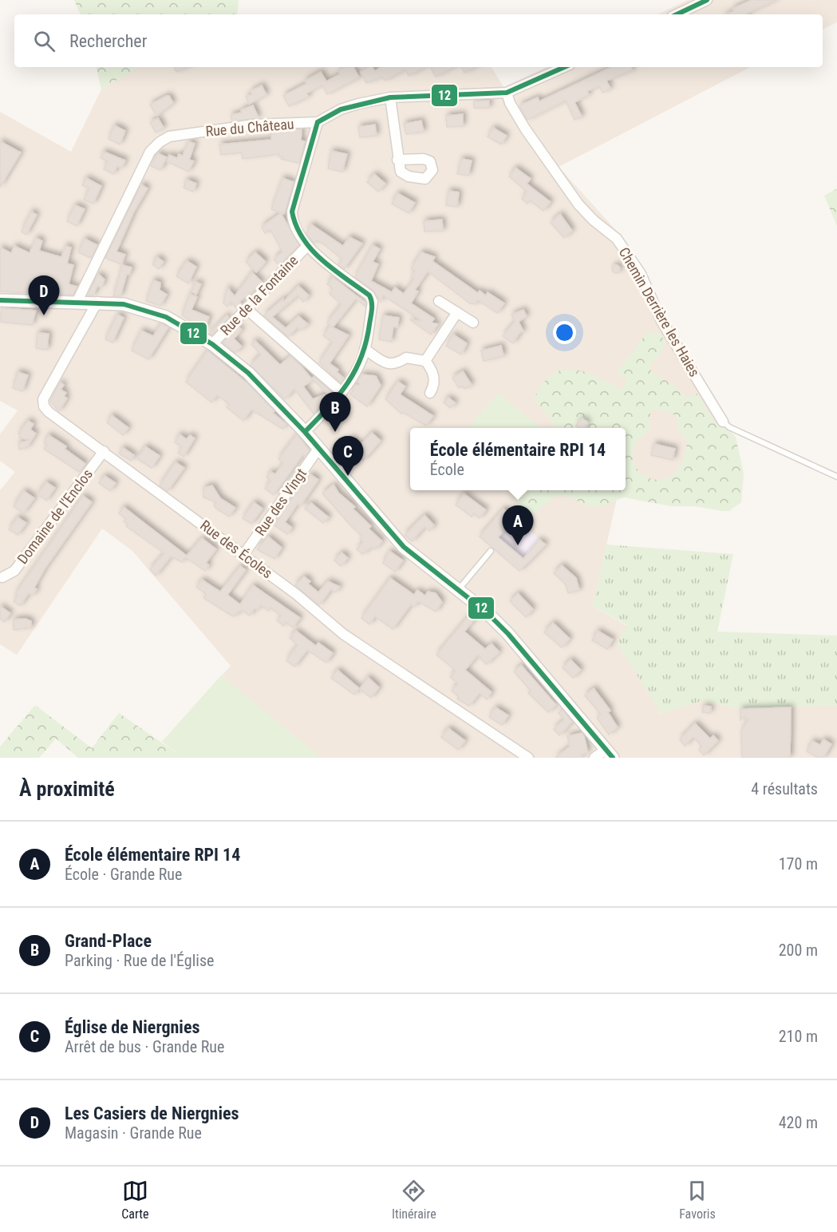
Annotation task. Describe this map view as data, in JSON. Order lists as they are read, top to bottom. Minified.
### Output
{"streets":{"street":["Rue du Château","Rue de la Fontaine","Chemin Derrière les Haies","Rue des Vingt","Domaine de l'Enclos","Rue des Écoles"]},"crossings":[["Rue du Château","Chemin Derrière les Haies"],["Rue des Vingt","Rue des Écoles"],["Domaine de l'Enclos","Rue des Écoles"]],"lines":["transit line 12"],"page":{"search":"Rechercher","pins":["D","B","C","A"],"popup":["École élémentaire RPI 14","École"],"heading":["À proximité","4 résultats"],"list":[{"mark":"A","name":"École élémentaire RPI 14","note":"École · Grande Rue","value":"170 m"},{"mark":"B","name":"Grand-Place","note":"Parking · Rue de l'Église","value":"200 m"},{"mark":"C","name":"Église de Niergnies","note":"Arrêt de bus · Grande Rue","value":"210 m"},{"mark":"D","name":"Les Casiers de Niergnies","note":"Magasin · Grande Rue","value":"420 m"}],"nav":["Carte","Itinéraire","Favoris"]}}
